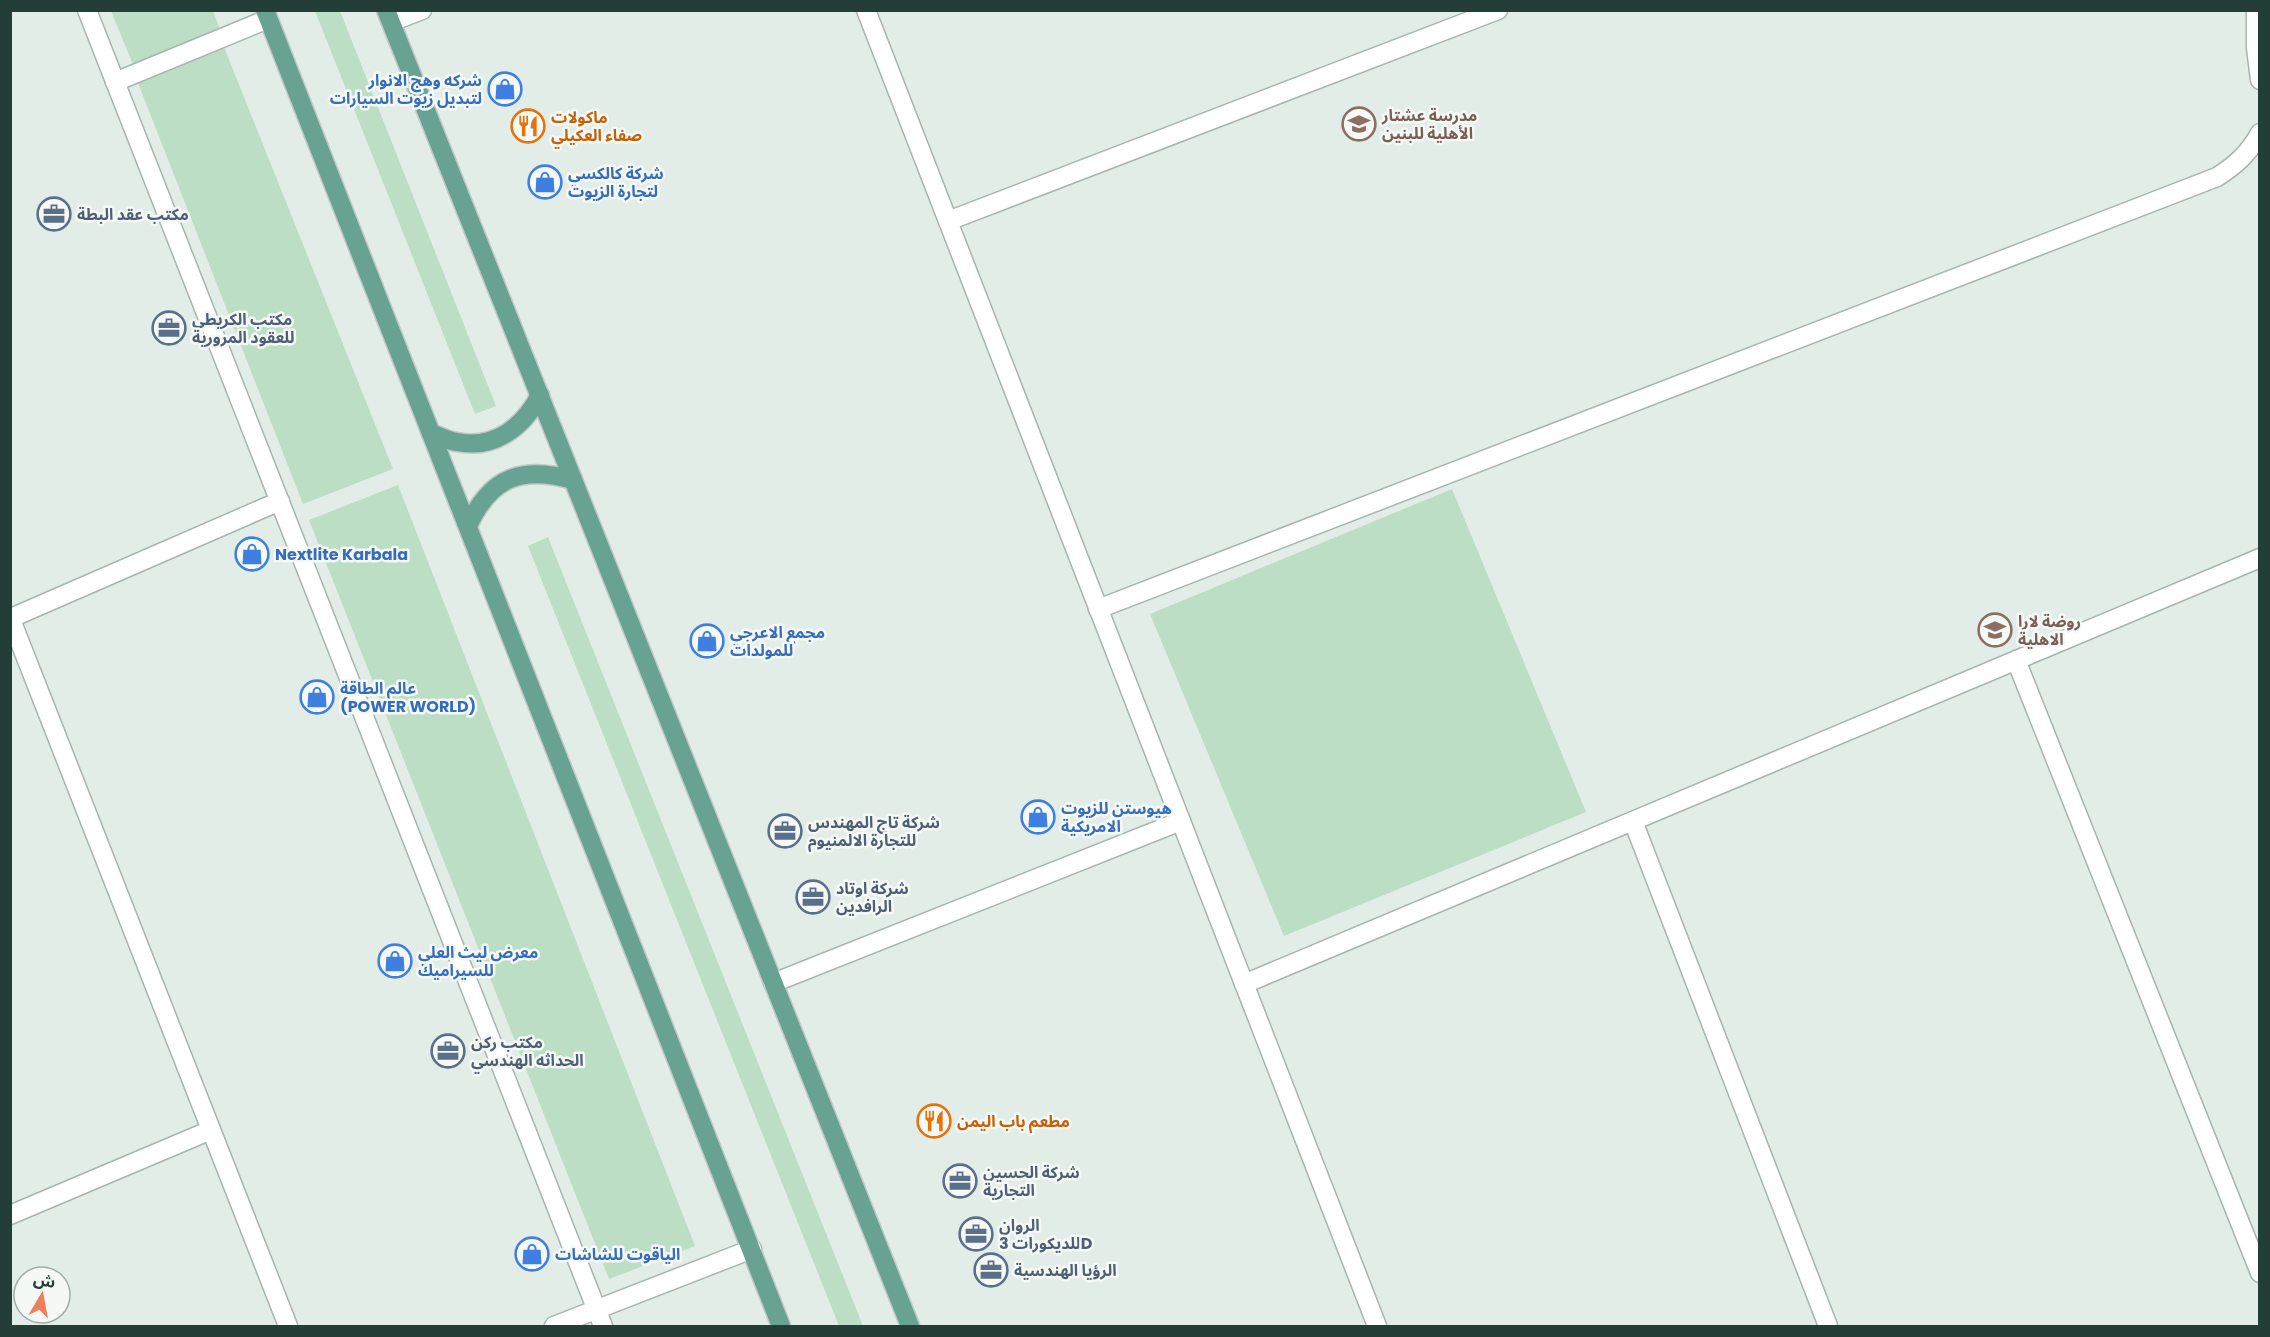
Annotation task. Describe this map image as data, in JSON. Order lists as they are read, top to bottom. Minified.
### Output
{"places":{"shop":["شركه وهج الانوار لتبديل زيوت السيارات","شركة كالكسي لتجارة الزيوت","Nextlite Karbala","مجمع الاعرجي للمولدات","عالم الطاقة (POWER WORLD)","هيوستن للزيوت الامريكية","معرض ليث العلي للسيراميك","الياقوت للشاشات"],"school or university":["مدرسة عشتار الأهلية للبنين","روضة لارا الاهلية"],"restaurant":["ماكولات صفاء العكيلي","مطعم باب اليمن"],"office":["مكتب عقد البطة","مكتب الكريطي للعقود المرورية","شركة تاج المهندس للتجارة الالمنيوم","شركة اوتاد الرافدين","مكتب ركن الحداثه الهندسي","شركة الحسين التجارية","الروان للديكورات 3D","الرؤيا الهندسية"]},"north":"top"}
